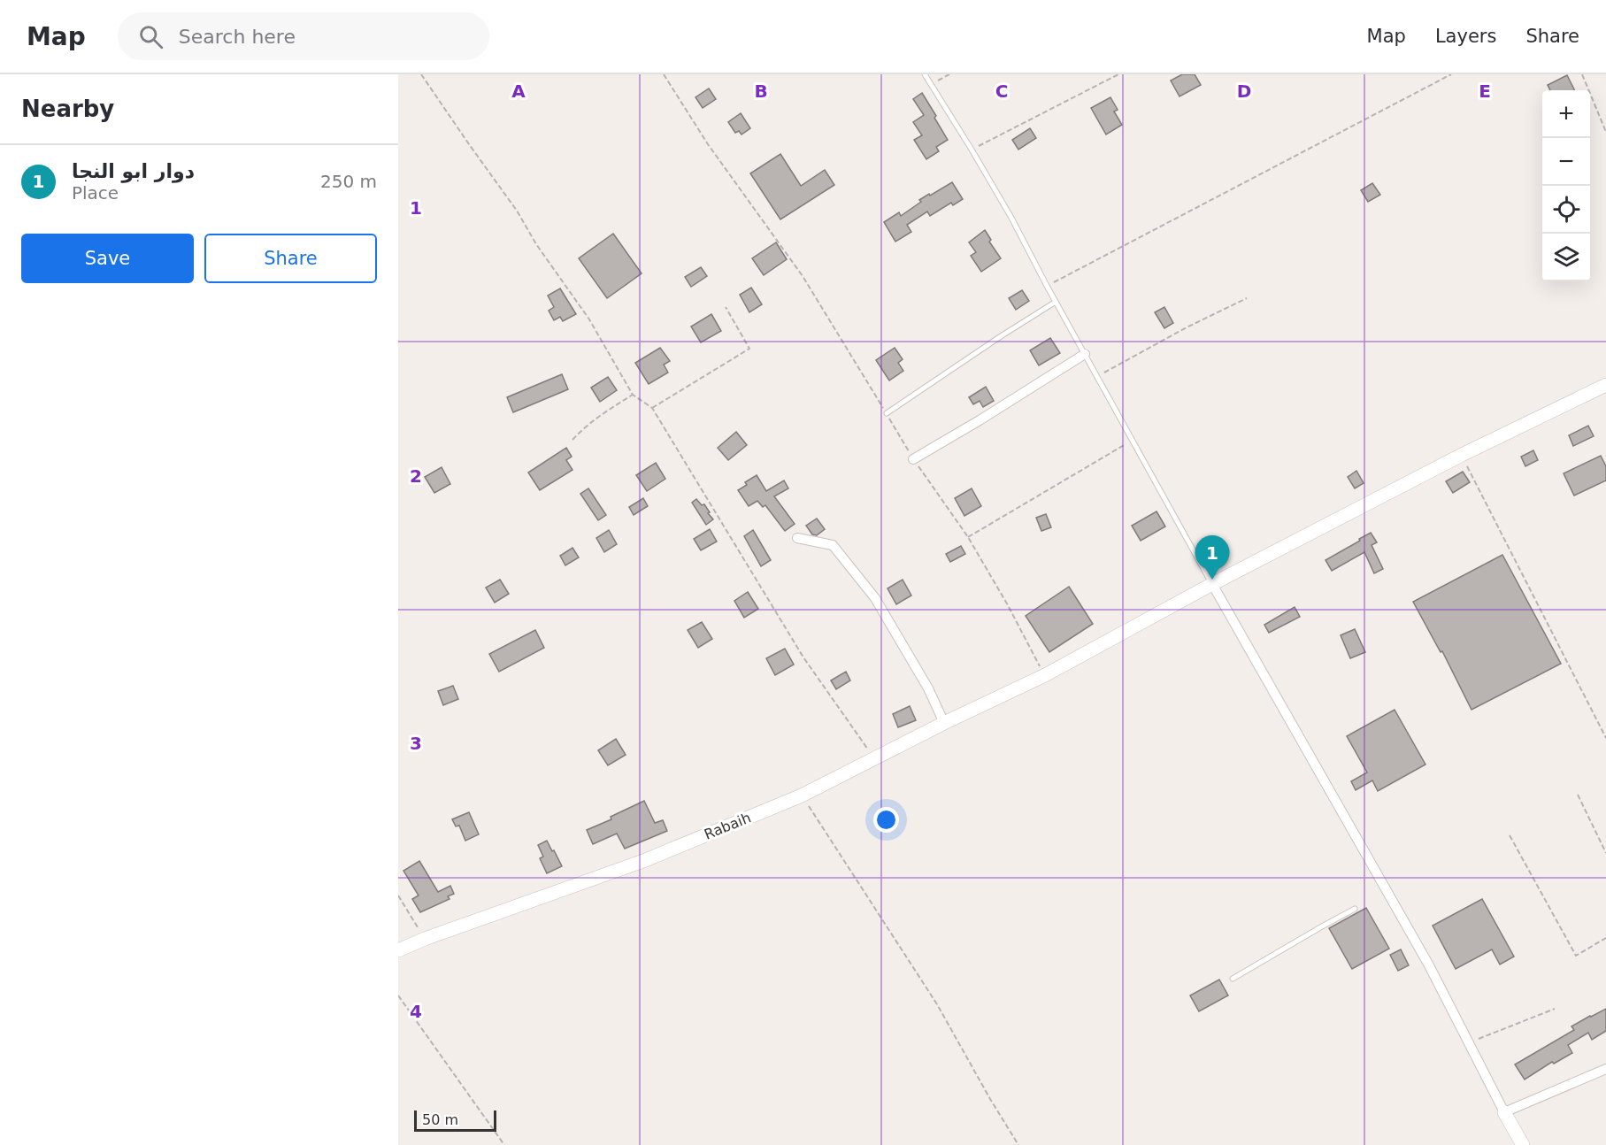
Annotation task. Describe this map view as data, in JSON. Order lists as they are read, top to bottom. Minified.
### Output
{"streets":{"street":["Rabaih"]},"scale_bar":"50 m","page":{"header":"Map","search":"Search here","nav":["Map","Layers","Share"],"heading":"Nearby","map_buttons":["+","−"],"list":[{"mark":"1","name":"دوار ابو النجا","note":"Place","value":"250 m"}],"buttons":["Save","Share"],"pins":"1","scale":"50 m"},"grid":{"columns":["A","B","C","D","E"],"rows":["1","2","3","4"]}}
